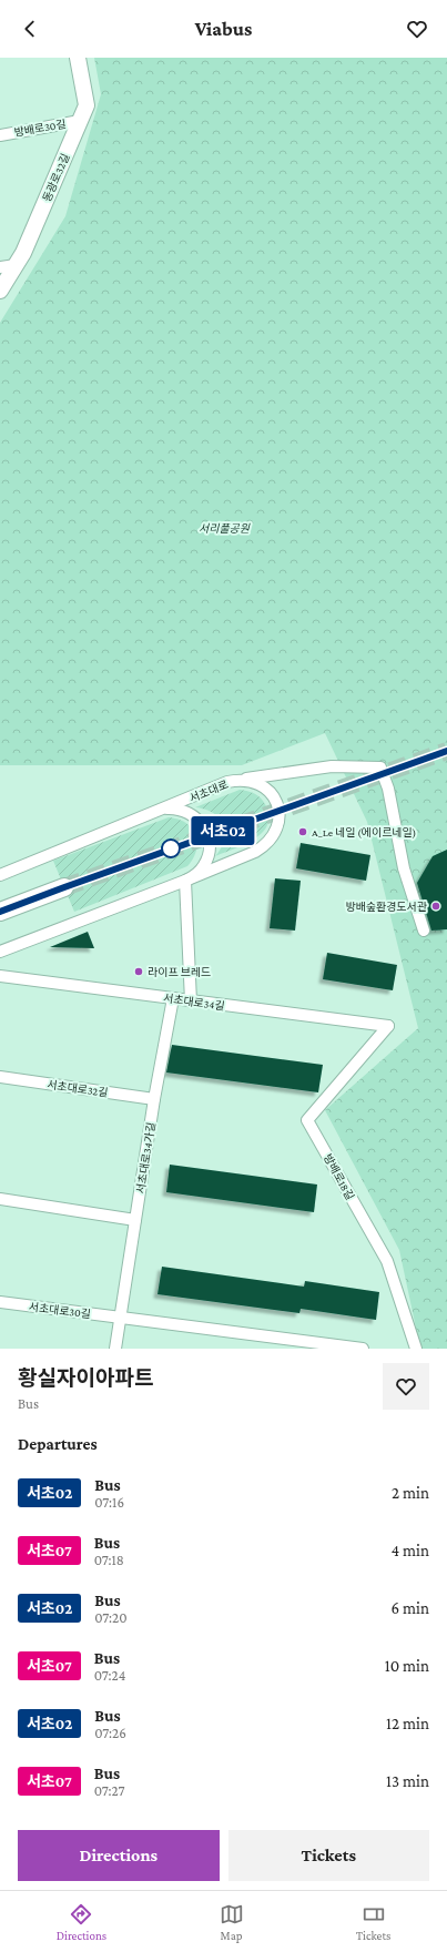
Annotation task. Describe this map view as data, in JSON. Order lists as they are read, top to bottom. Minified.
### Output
{"streets":{"street":["방배로30길","동광로32길","서초대로","서초대로34길","서초대로32길","서초대로34가길","방배로18길","서초대로30길"]},"crossings":[["방배로30길","동광로32길"],["서초대로34길","서초대로34가길"],["서초대로34길","방배로18길"],["서초대로32길","서초대로34가길"],["서초대로34가길","서초대로30길"]],"parks":["서리풀공원"],"places":["A_Le 네일 (에이르네일)","방배숲환경도서관","라이프 브레드"],"lines":["bus line 서초02"],"page":{"header":"Viabus","on_map":"서초02","heading":[["황실자이아파트","Bus"],"Departures"],"list":[{"mark":"서초02","name":"Bus","note":"07:16","value":"2 min"},{"mark":"서초07","name":"Bus","note":"07:18","value":"4 min"},{"mark":"서초02","name":"Bus","note":"07:20","value":"6 min"},{"mark":"서초07","name":"Bus","note":"07:24","value":"10 min"},{"mark":"서초02","name":"Bus","note":"07:26","value":"12 min"},{"mark":"서초07","name":"Bus","note":"07:27","value":"13 min"}],"buttons":["Directions","Tickets"],"tabs":["Directions","Map","Tickets"]}}
